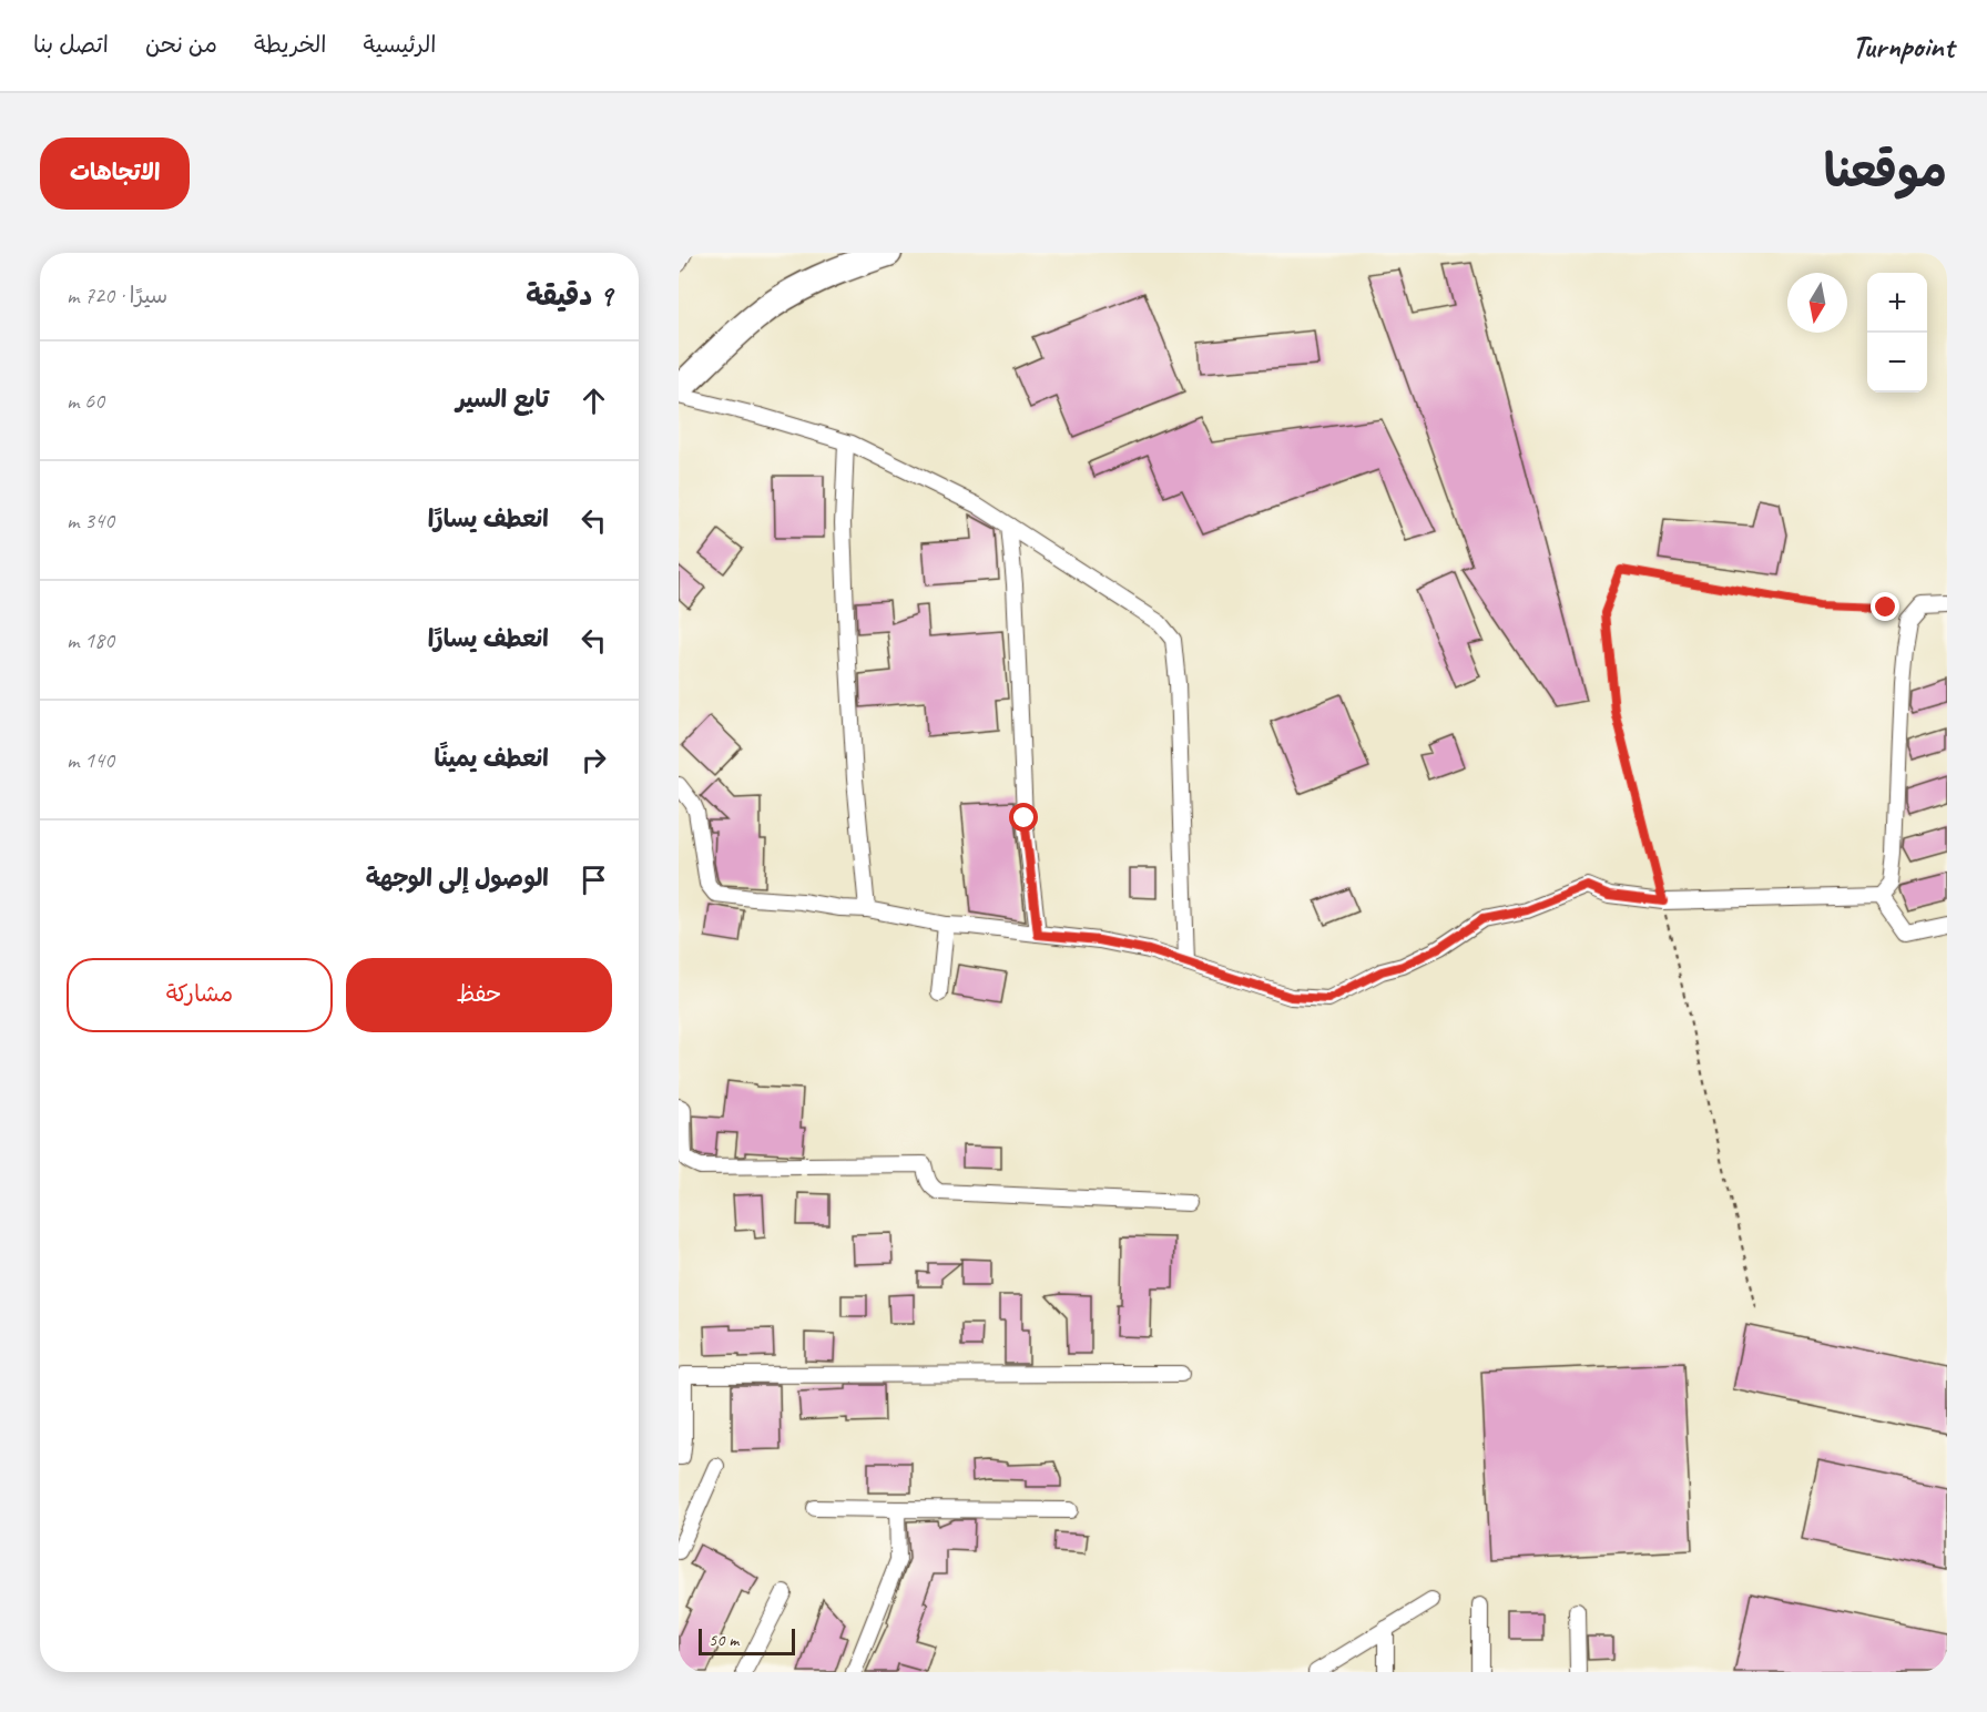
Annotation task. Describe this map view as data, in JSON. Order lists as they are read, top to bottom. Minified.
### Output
{"scale_bar":"50 m","north":"bottom","page":{"header":"Turnpoint","nav":["الرئيسية","الخريطة","من نحن","اتصل بنا"],"title":"موقعنا","buttons":["الاتجاهات",["حفظ","مشاركة"]],"heading":["9 دقيقة","سيرًا · 720 m"],"map_buttons":["+","−"],"list":[["تابع السير","60 m"],["انعطف يسارًا","340 m"],["انعطف يسارًا","180 m"],["انعطف يمينًا","140 m"],"الوصول إلى الوجهة"],"scale":"50 m"}}
